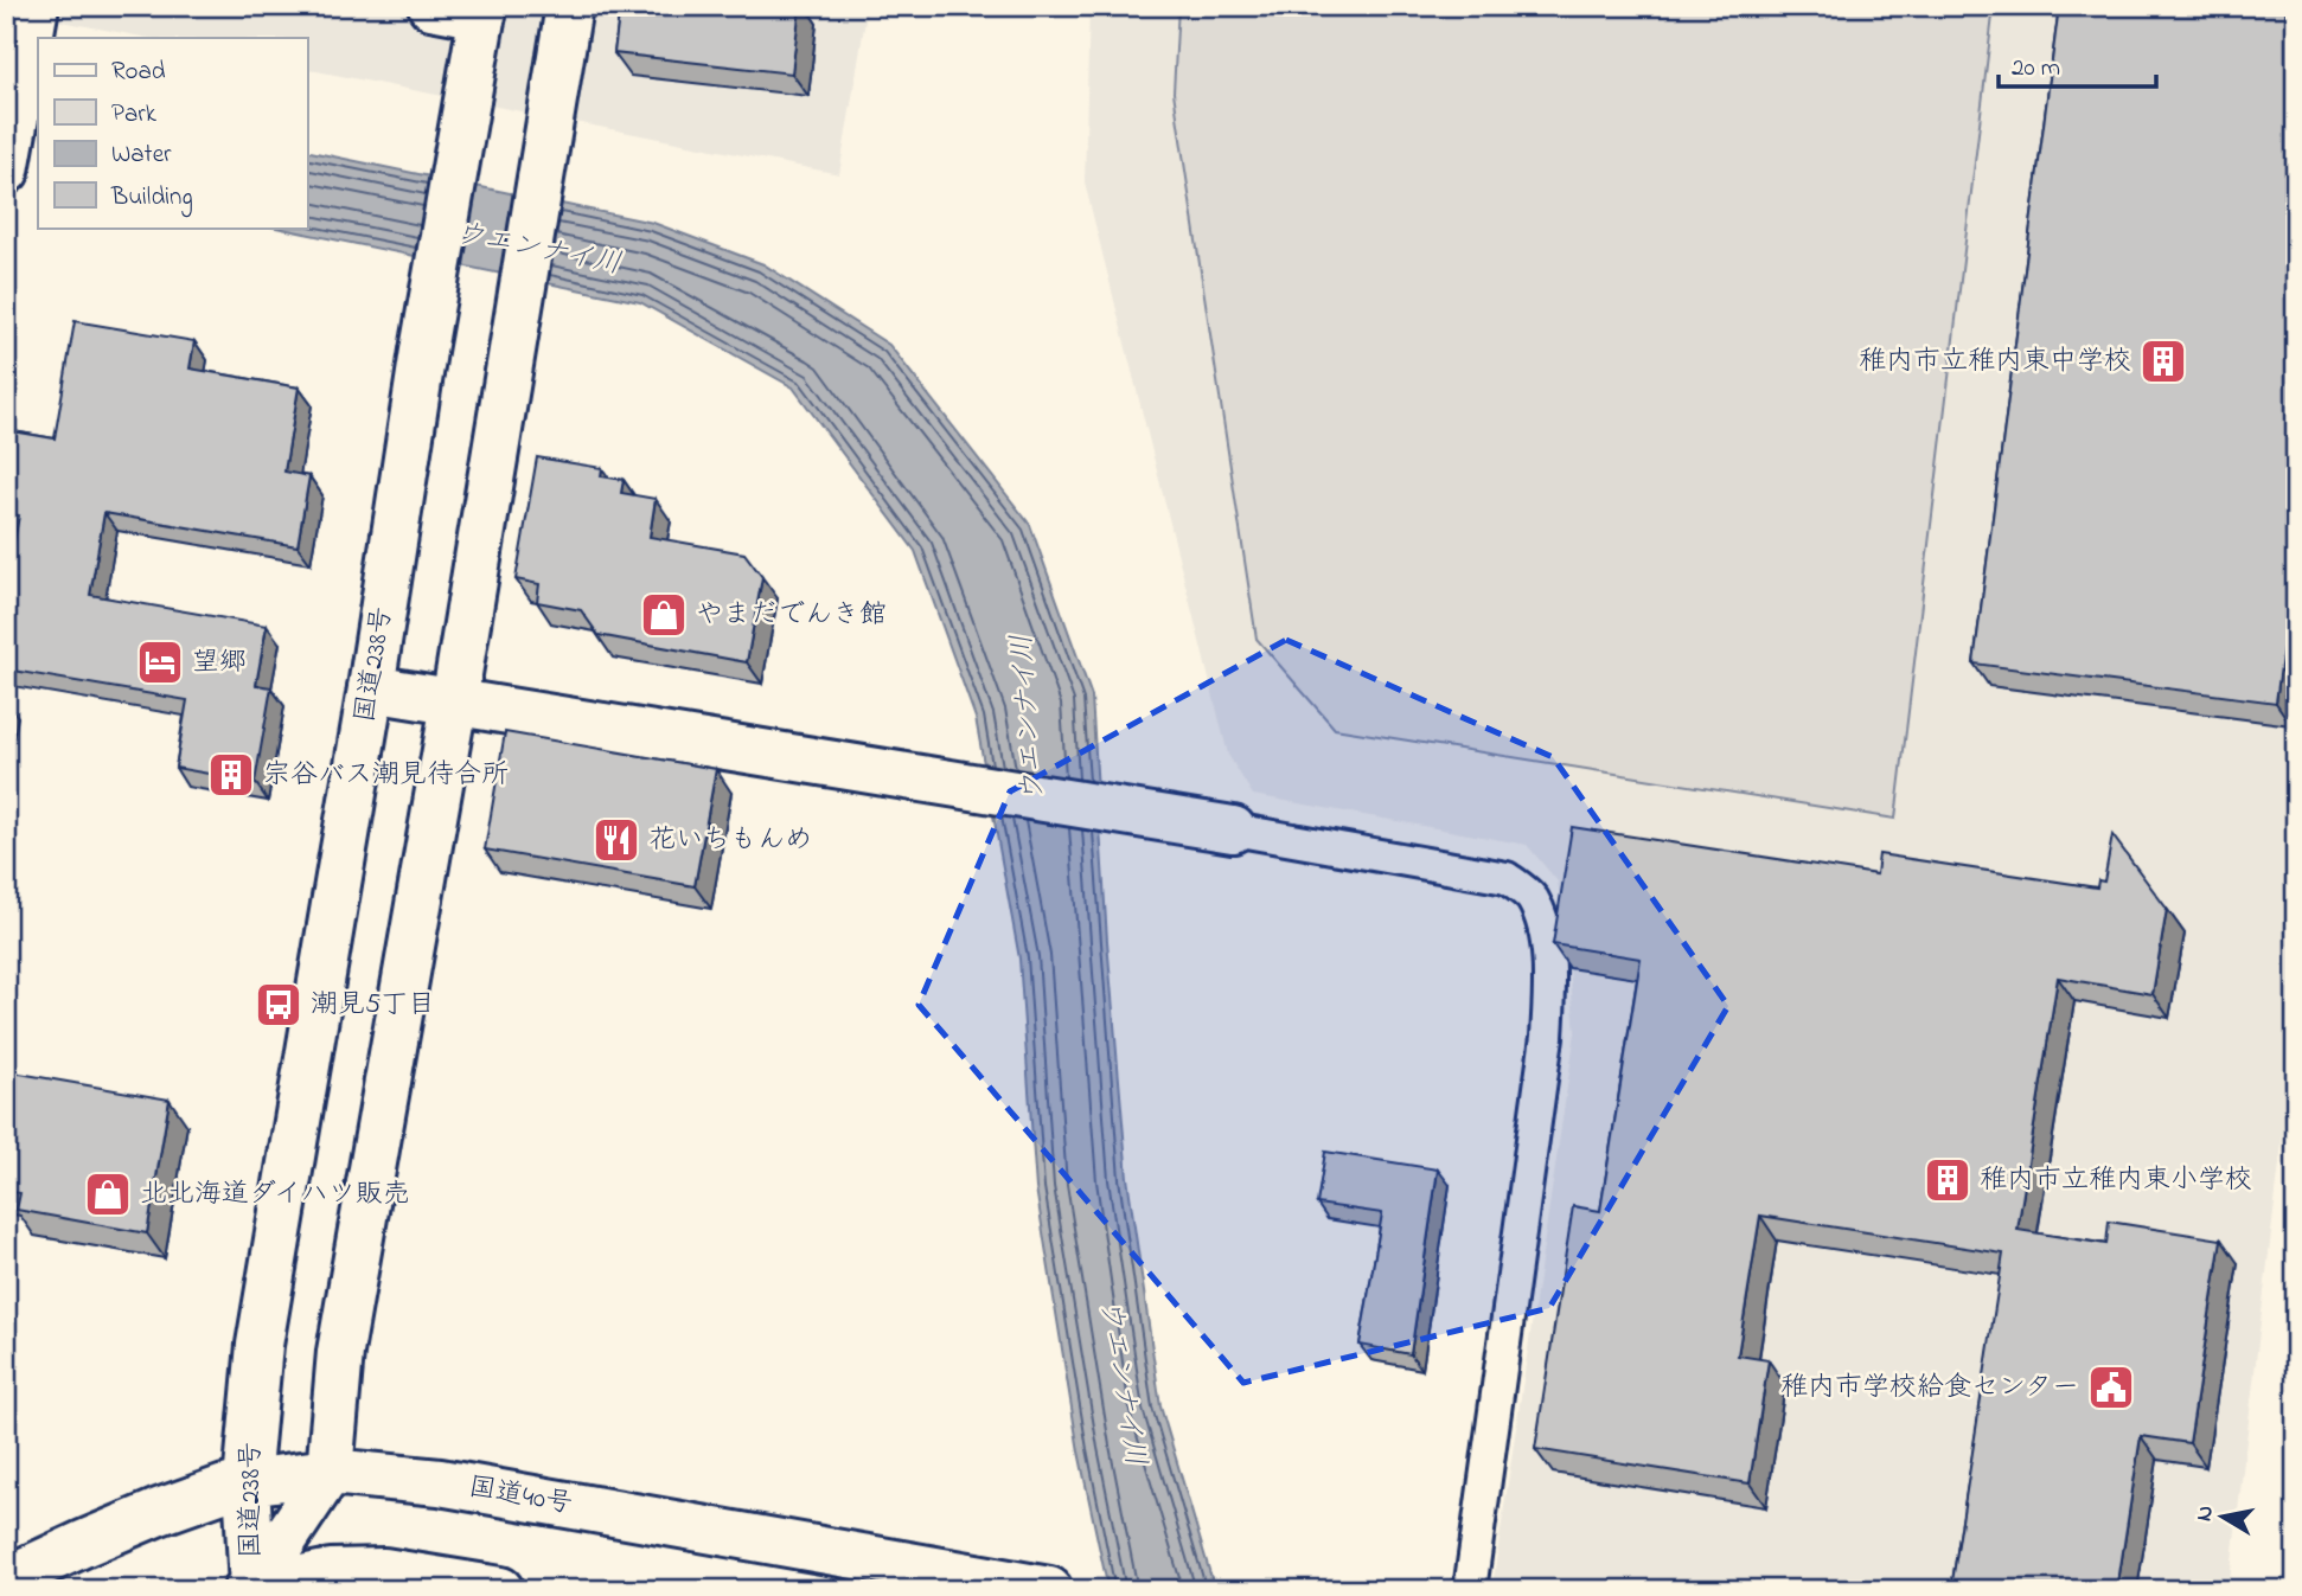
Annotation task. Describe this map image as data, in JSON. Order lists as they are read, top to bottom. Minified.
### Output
{"streets":{"main road":["国道238号","国道40号"]},"crossings":[["国道238号","国道40号"]],"water":["ウエンナイ川"],"places":{"building":["稚内市立稚内東中学校","宗谷バス潮見待合所","稚内市立稚内東小学校"],"shop":["やまだでんき館","北北海道ダイハツ販売"],"hotel":["望郷"],"restaurant":["花いちもんめ"],"bus stop":["潮見5丁目"],"public building":["稚内市学校給食センター"]},"legend":["Road","Park","Water","Building"],"scale_bar":"20 m","north":"left"}
